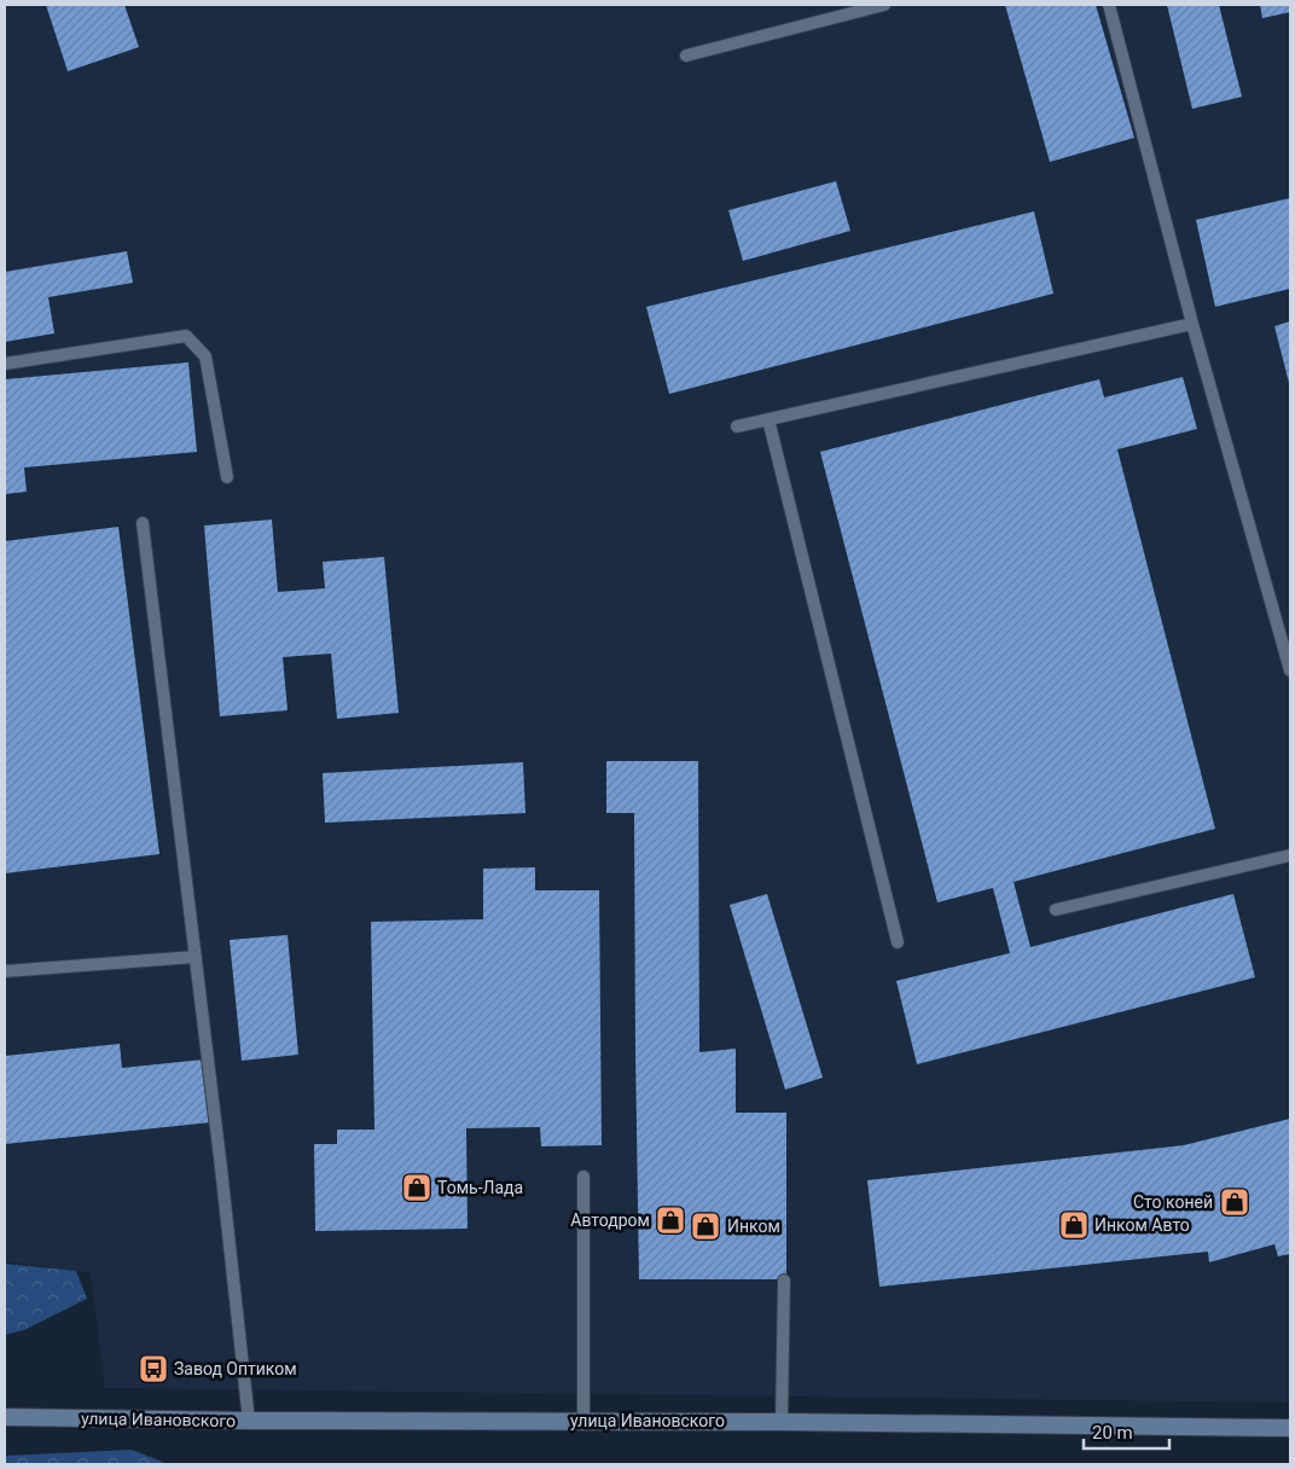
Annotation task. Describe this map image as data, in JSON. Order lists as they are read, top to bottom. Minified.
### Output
{"streets":{"main road":["улица Ивановского"]},"places":{"shop":["Томь-Лада","Сто коней","Автодром","Инком Авто","Инком"],"bus stop":["Завод Оптиком"]},"scale_bar":"20 m"}
